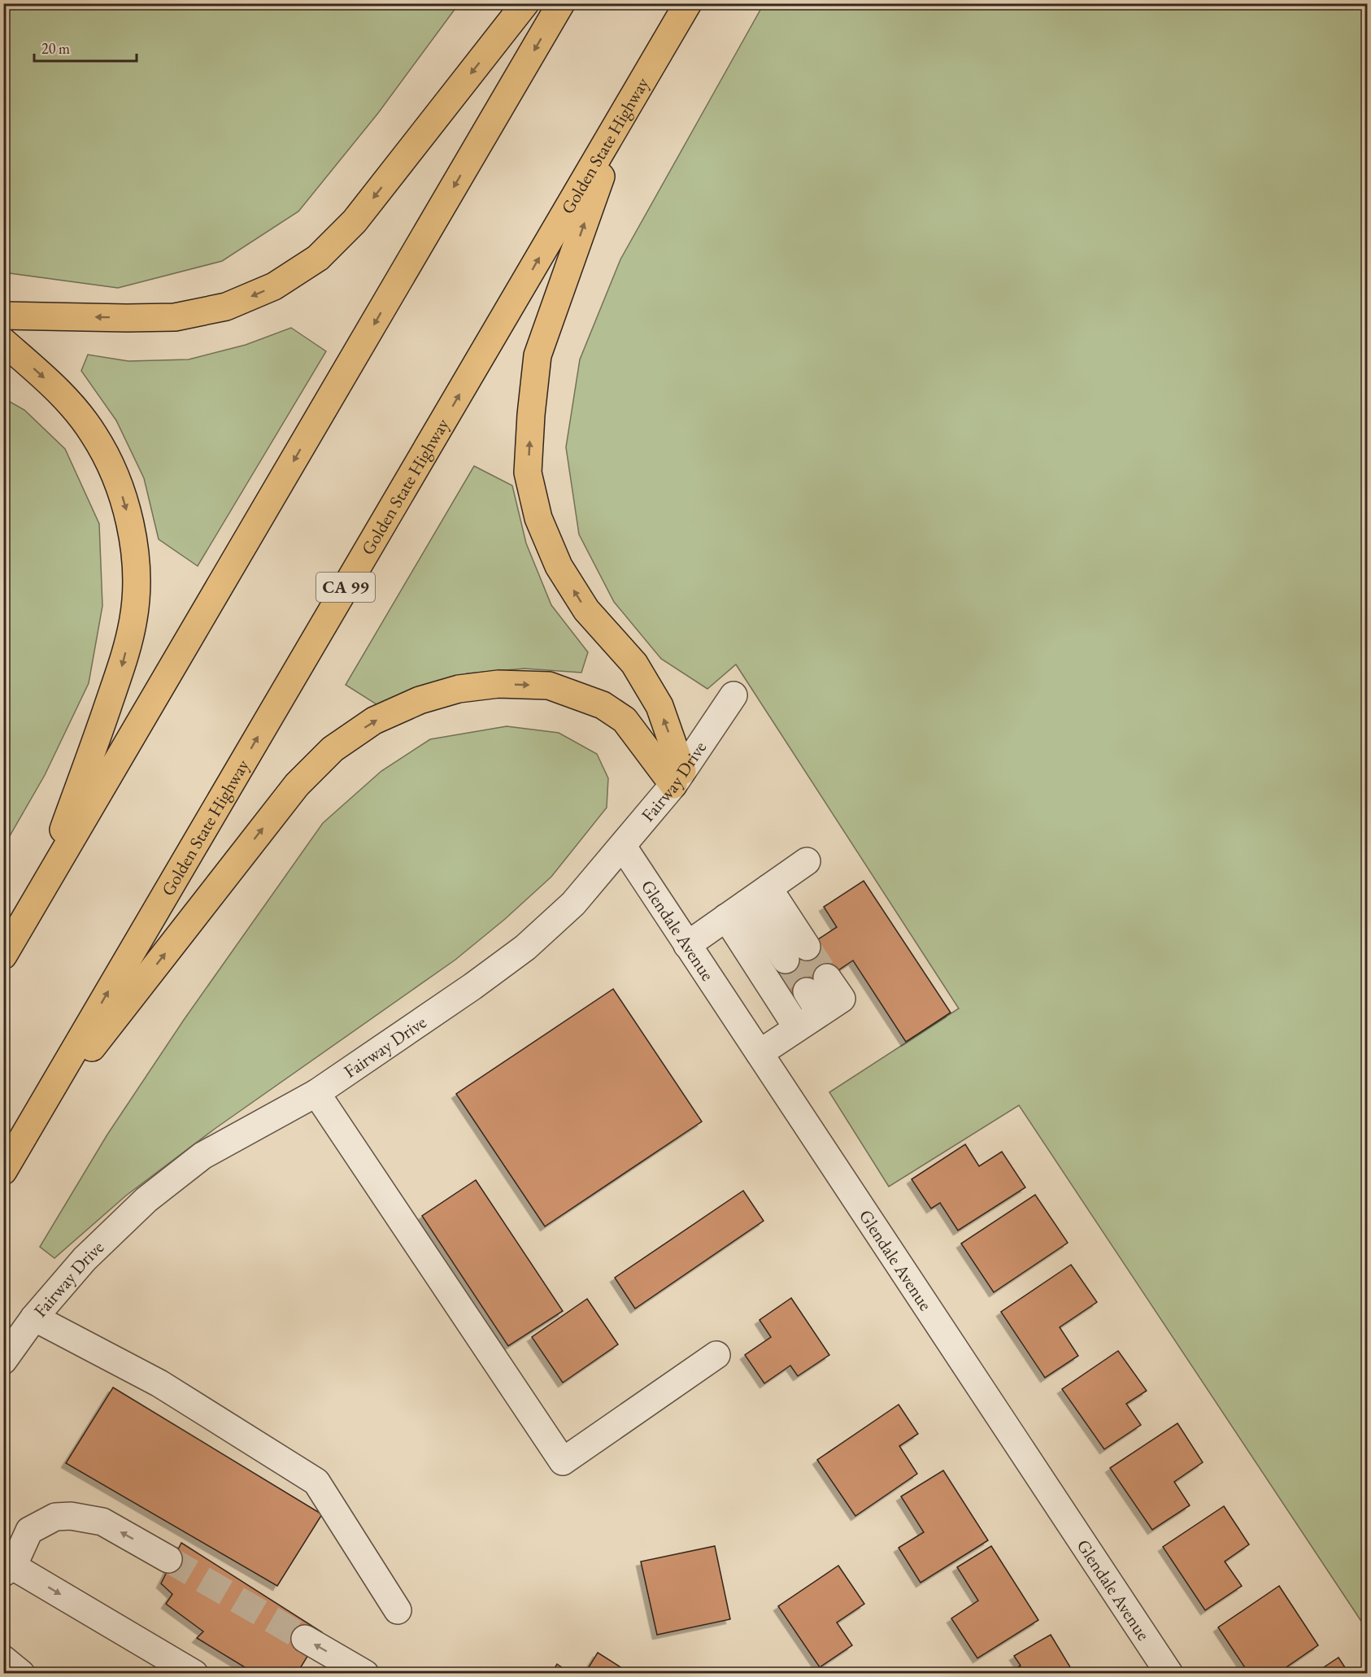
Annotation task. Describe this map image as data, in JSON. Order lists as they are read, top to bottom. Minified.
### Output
{"streets":{"highway":["Golden State Highway","CA 99"],"street":["Fairway Drive","Glendale Avenue"]},"crossings":[["Fairway Drive","Glendale Avenue"]],"scale_bar":"20 m"}
